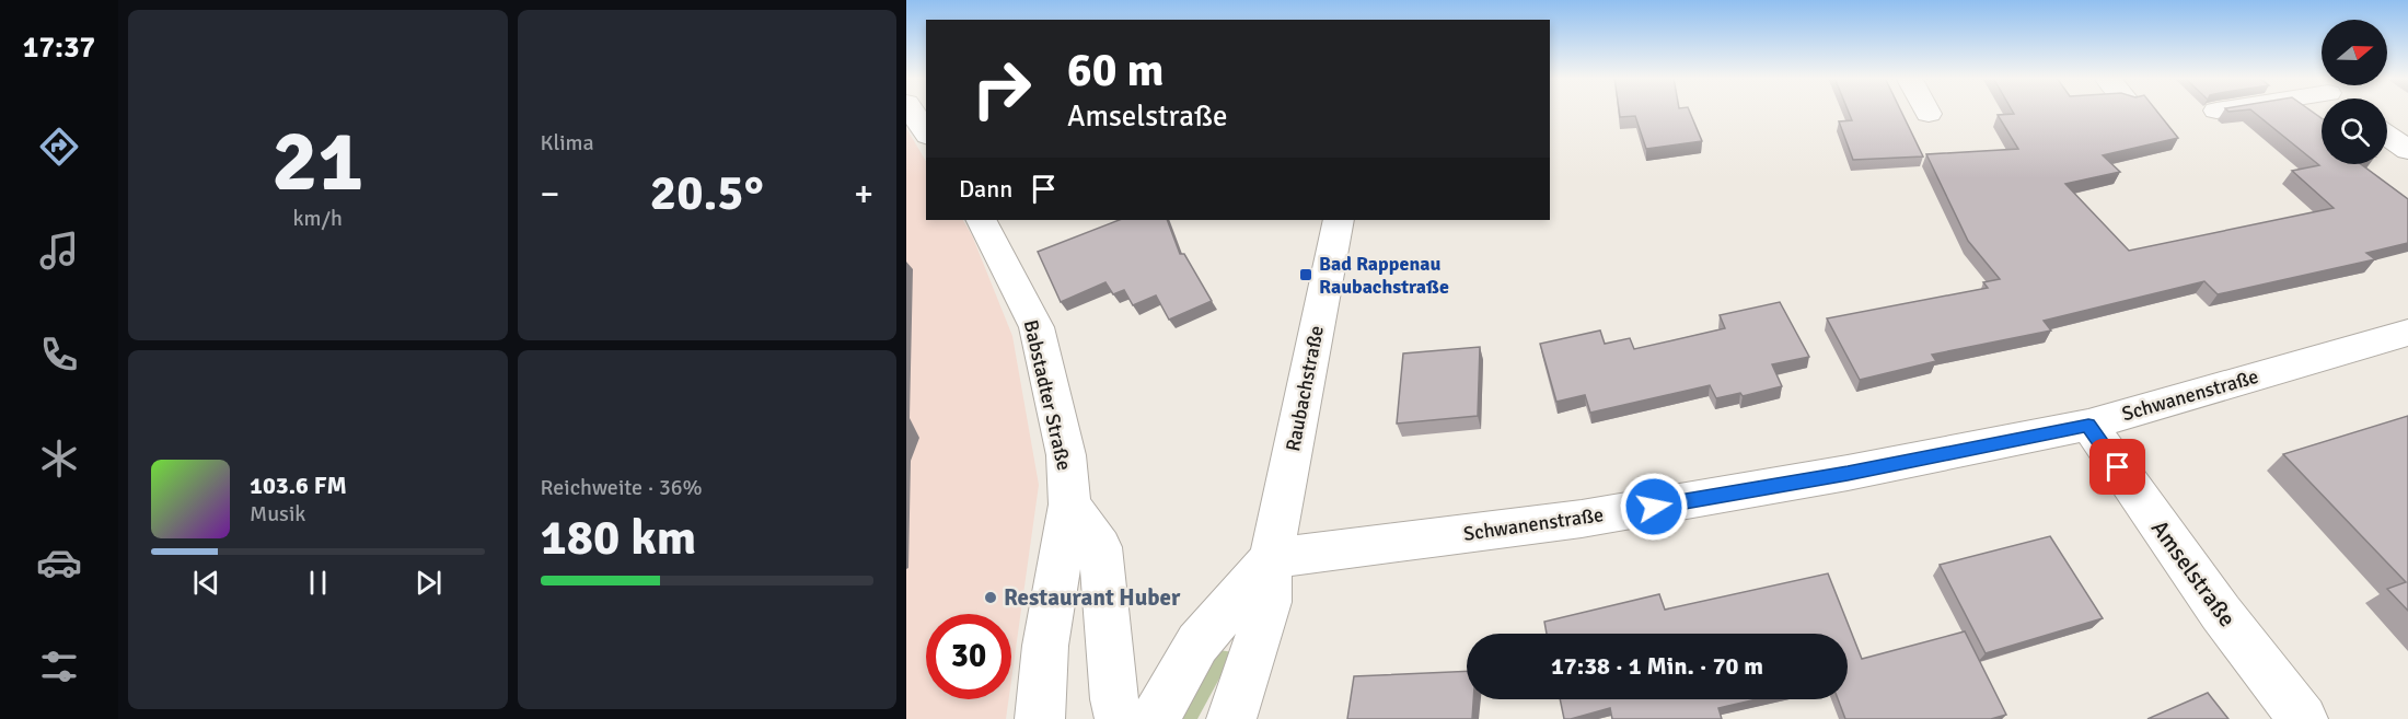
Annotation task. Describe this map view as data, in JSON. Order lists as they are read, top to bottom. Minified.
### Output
{"streets":{"street":["Raubachstraße","Babstadter Straße","Schwanenstraße","Amselstraße"]},"crossings":[["Raubachstraße","Schwanenstraße"],["Schwanenstraße","Amselstraße"]],"places":{"transit":["Bad Rappenau Raubachstraße"],"other":["Restaurant Huber"]},"north":"right","page":{"tabs":"17:37","tile":[["21","km/h"],"Klima",["Reichweite · 36%","180 km"]],"turn":["60 m","Amselstraße"],"then":"Dann","heat":["−","20.5°","+"],"song":["103.6 FM","Musik"],"limit":"30","trip":"17:38 · 1 Min. · 70 m"}}
